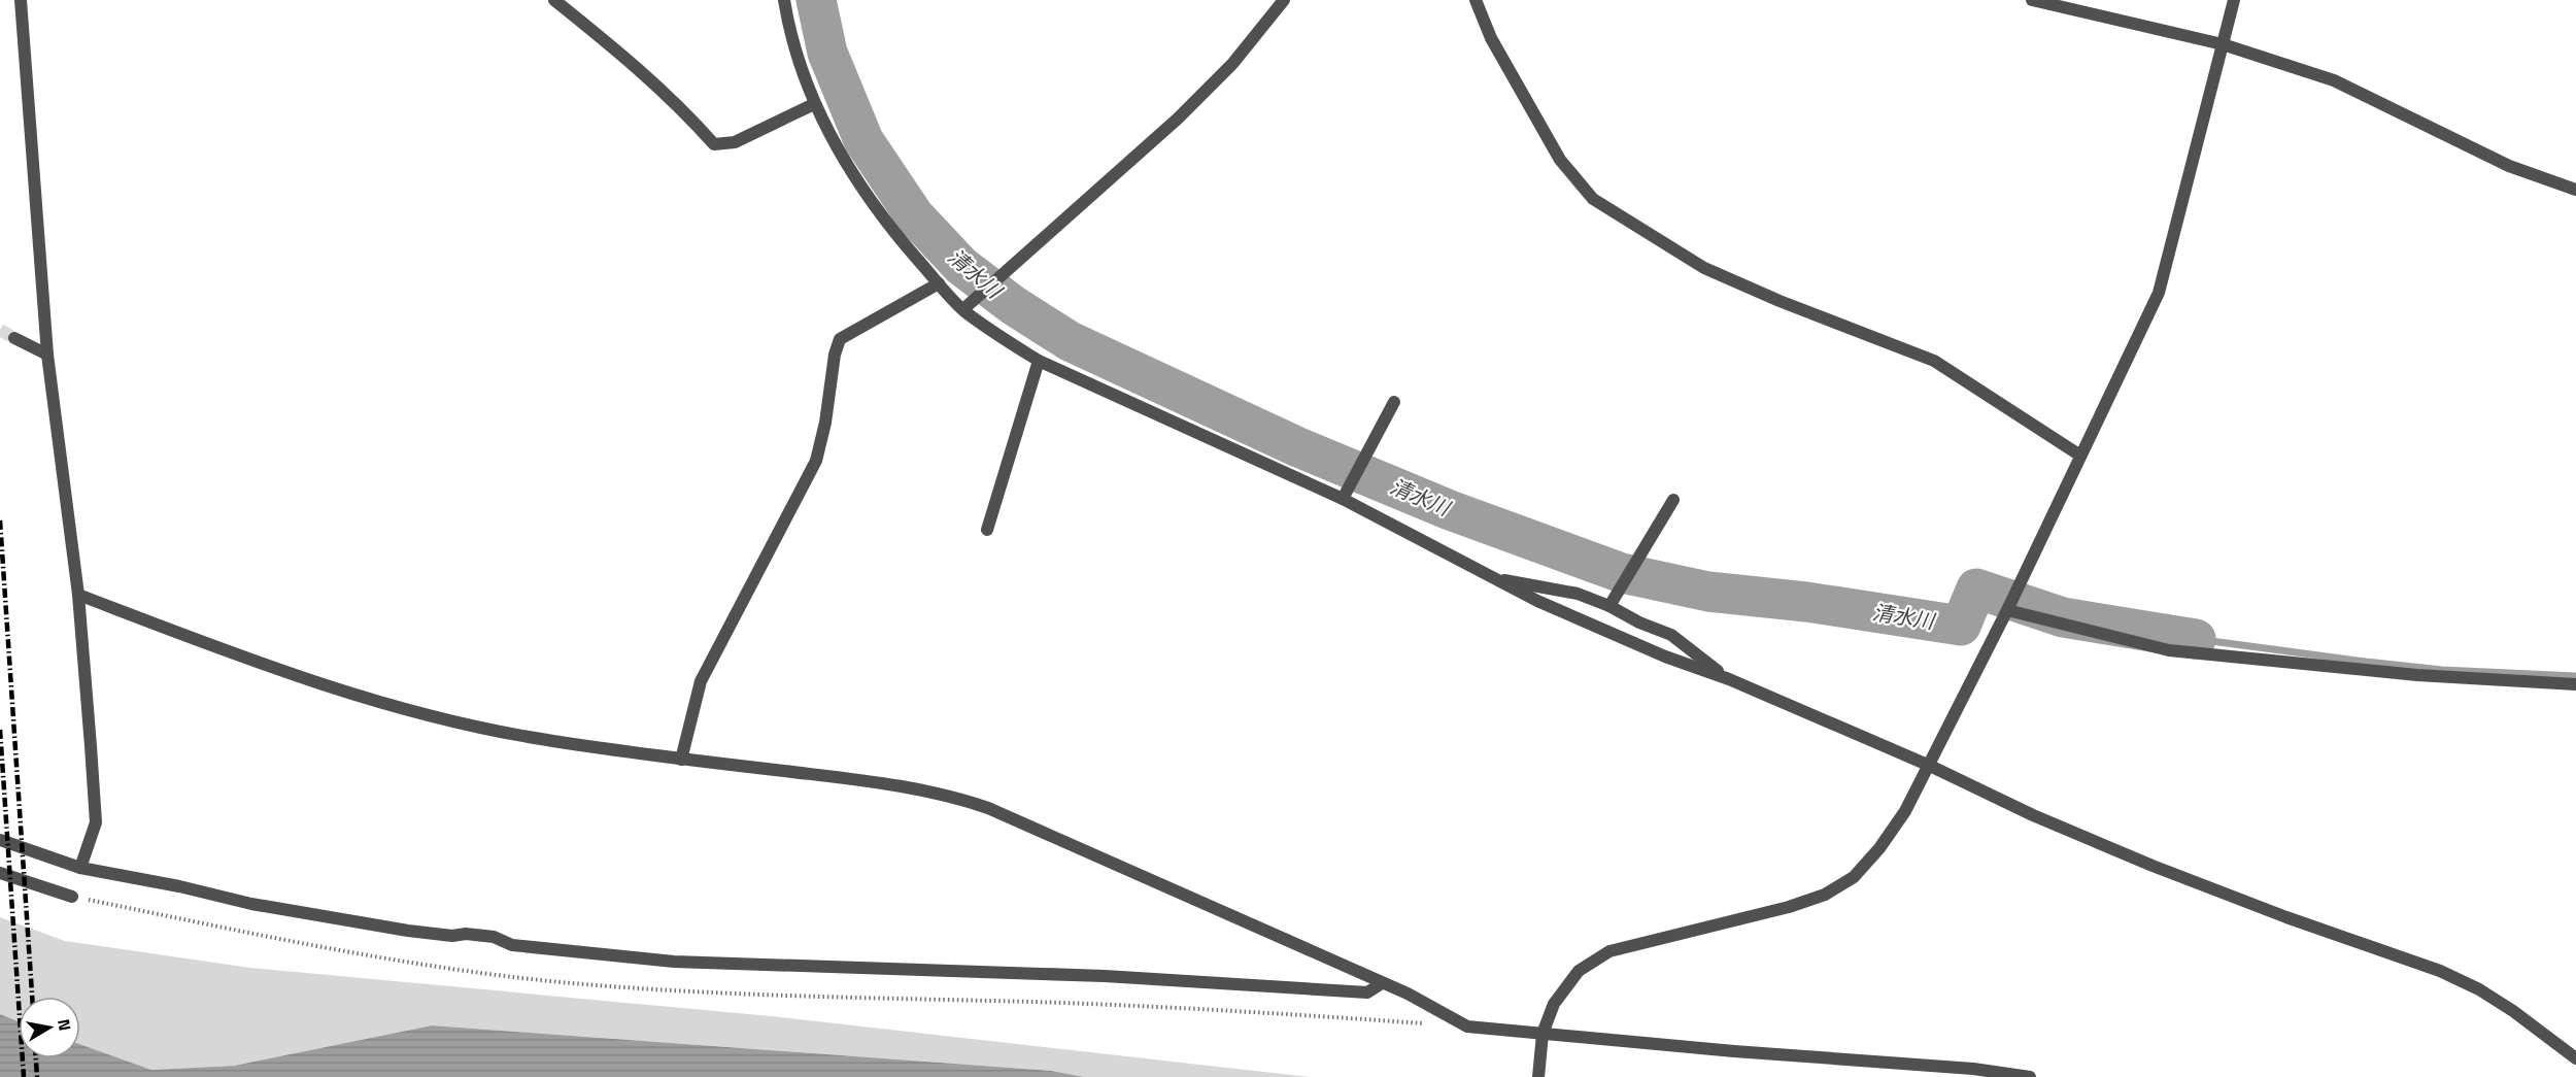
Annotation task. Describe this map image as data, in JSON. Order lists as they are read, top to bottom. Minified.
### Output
{"water":["清水川"],"north":"right"}
